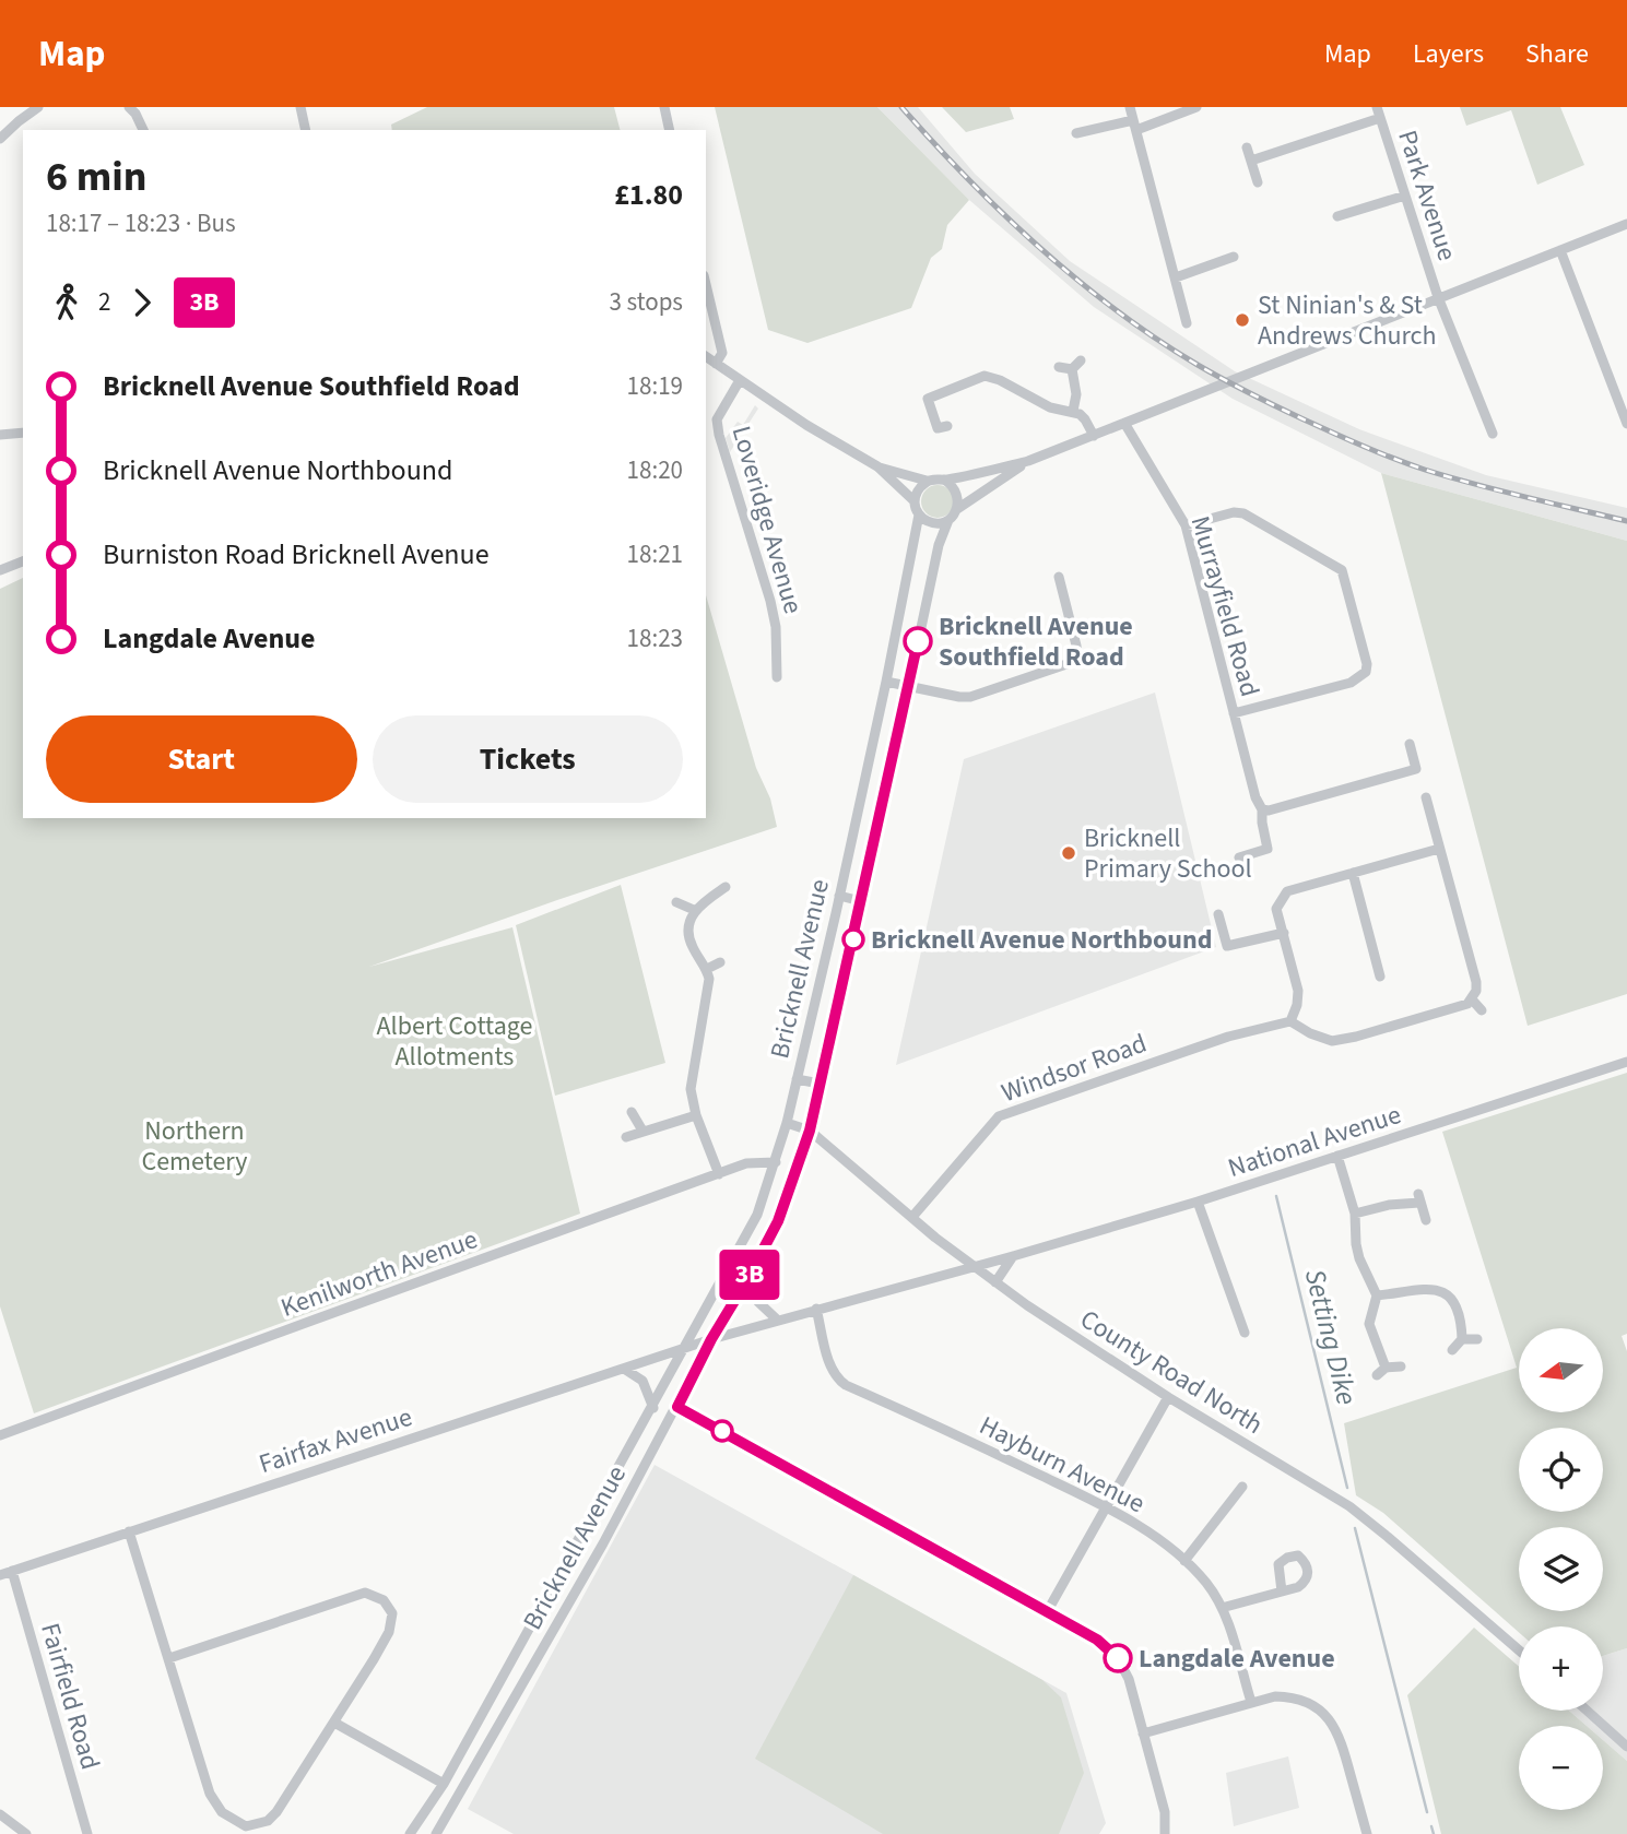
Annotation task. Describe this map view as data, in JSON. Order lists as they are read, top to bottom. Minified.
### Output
{"streets":{"street":["Park Avenue","Loveridge Avenue","Murrayfield Road","Bricknell Avenue","Windsor Road","National Avenue","Kenilworth Avenue","County Road North","Fairfax Avenue","Hayburn Avenue","Fairfield Road"]},"crossings":[["Bricknell Avenue","National Avenue"],["Bricknell Avenue","Kenilworth Avenue"],["Bricknell Avenue","County Road North"],["Bricknell Avenue","Fairfax Avenue"],["Windsor Road","County Road North"],["National Avenue","County Road North"],["National Avenue","Fairfax Avenue"],["National Avenue","Hayburn Avenue"],["Fairfax Avenue","Fairfield Road"]],"water":["Setting Dike"],"parks":["Albert Cottage Allotments","Northern Cemetery"],"places":["St Ninian's & St Andrews Church","Bricknell Avenue Southfield Road","Bricknell Primary School","Bricknell Avenue Northbound","Langdale Avenue"],"lines":["bus line 3B"],"north":"left","page":{"header":"Map","nav":["Map","Layers","Share"],"on_map":"3B","heading":["6 min","18:17 – 18:23 · Bus","£1.80"],"legs":["2","3B","3 stops"],"list":[{"name":"Bricknell Avenue Southfield Road","value":"18:19"},{"name":"Bricknell Avenue Northbound","value":"18:20"},{"name":"Burniston Road Bricknell Avenue","value":"18:21"},{"name":"Langdale Avenue","value":"18:23"}],"buttons":["Start","Tickets"],"map_buttons":["+","−"]}}
